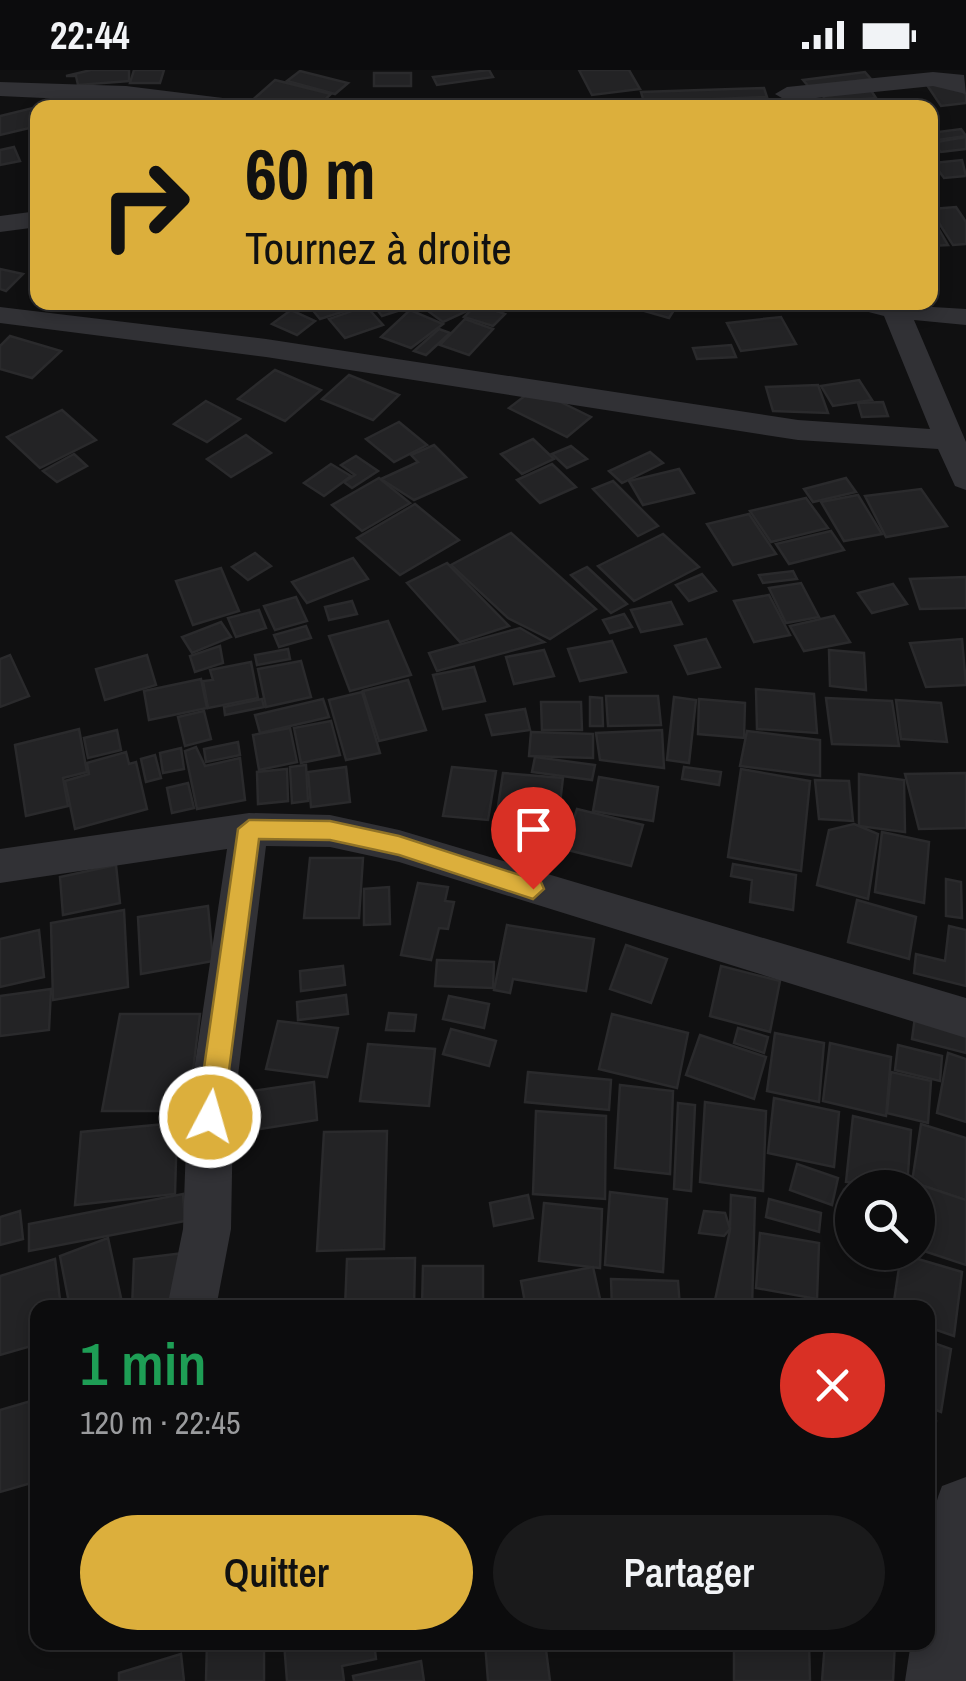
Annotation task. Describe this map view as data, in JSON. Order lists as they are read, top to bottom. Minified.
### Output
{"page":{"status":"22:44","turn":["60 m","Tournez à droite"],"heading":["1 min","120 m · 22:45"],"buttons":["Quitter","Partager"]}}
